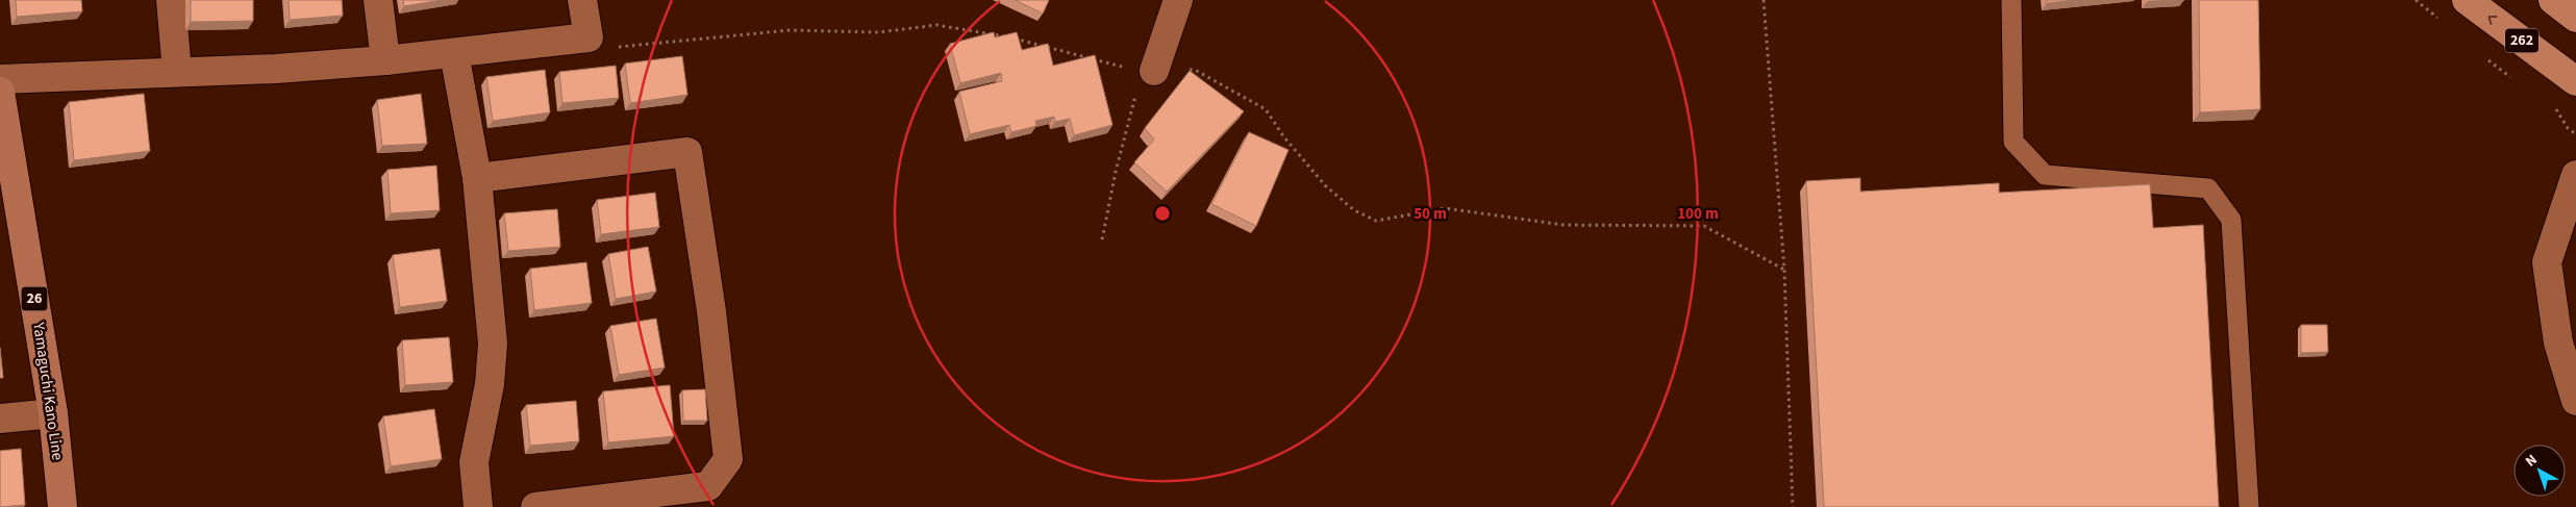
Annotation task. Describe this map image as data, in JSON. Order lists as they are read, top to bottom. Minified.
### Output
{"streets":{"highway":["262"],"main road":["26","Yamaguchi Kano Line"]},"north":"top left","rings":["50 m","100 m"]}
